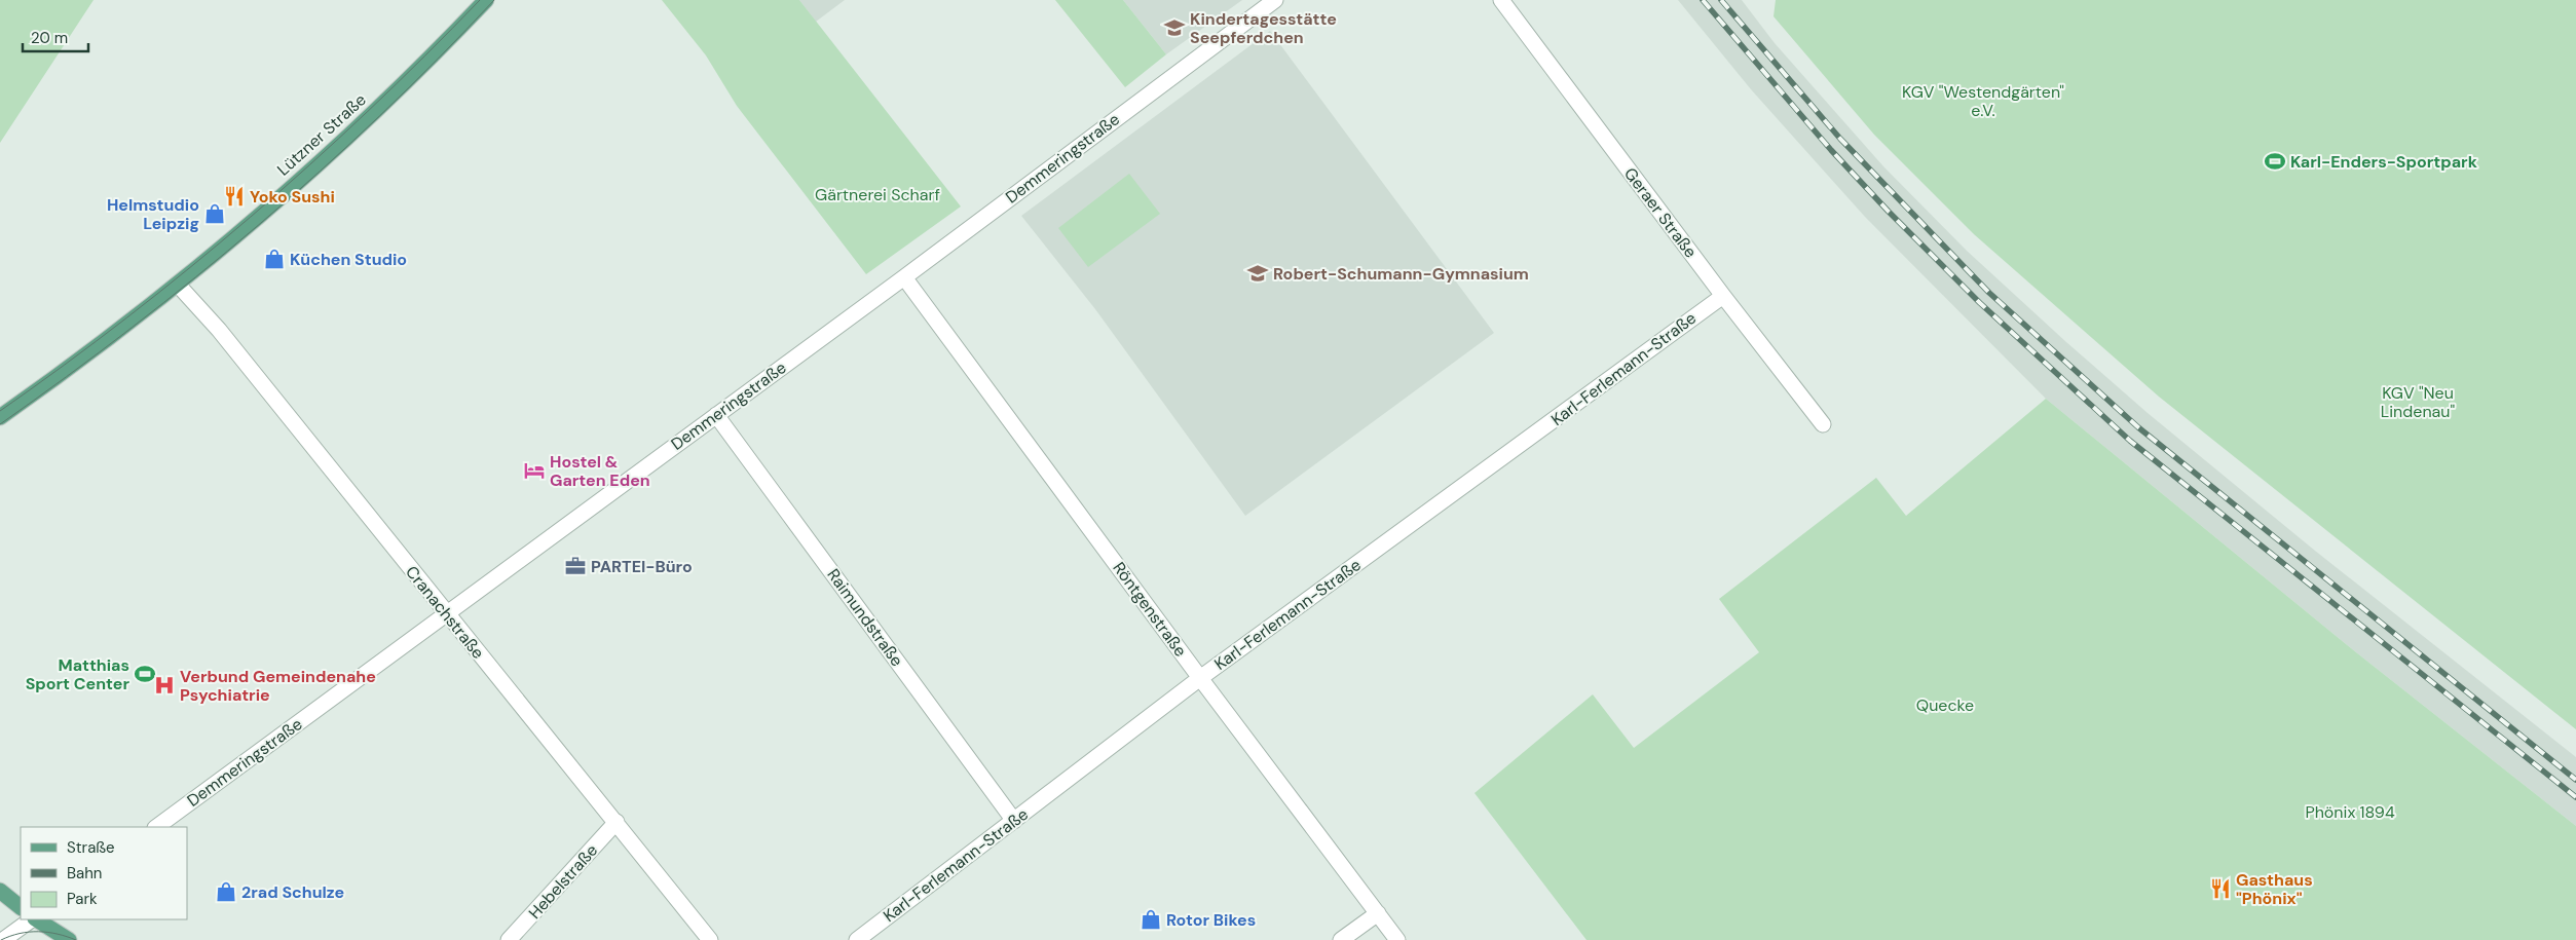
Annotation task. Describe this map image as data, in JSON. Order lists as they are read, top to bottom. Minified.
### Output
{"streets":{"main road":["Lützner Straße"],"street":["Demmeringstraße","Geraer Straße","Karl-Ferlemann-Straße","Röntgenstraße","Cranachstraße","Raimundstraße","Hebelstraße"]},"crossings":[["Lützner Straße","Cranachstraße"],["Demmeringstraße","Röntgenstraße"],["Demmeringstraße","Cranachstraße"],["Demmeringstraße","Raimundstraße"],["Geraer Straße","Karl-Ferlemann-Straße"],["Karl-Ferlemann-Straße","Röntgenstraße"],["Karl-Ferlemann-Straße","Raimundstraße"],["Cranachstraße","Hebelstraße"]],"parks":["KGV \"Westendgärten\" e.V.","Gärtnerei Scharf","KGV \"Neu Lindenau\"","Quecke","Phönix 1894"],"places":{"school or university":["Kindertagesstätte Seepferdchen","Robert-Schumann-Gymnasium"],"sports":["Karl-Enders-Sportpark","Matthias Sport Center"],"restaurant":["Yoko Sushi","Gasthaus \"Phönix\""],"shop":["Helmstudio Leipzig","Küchen Studio","2rad Schulze","Rotor Bikes"],"hotel":["Hostel & Garten Eden"],"office":["PARTEI-Büro"],"hospital":["Verbund Gemeindenahe Psychiatrie"]},"legend":["Straße","Bahn","Park"],"scale_bar":"20 m"}
